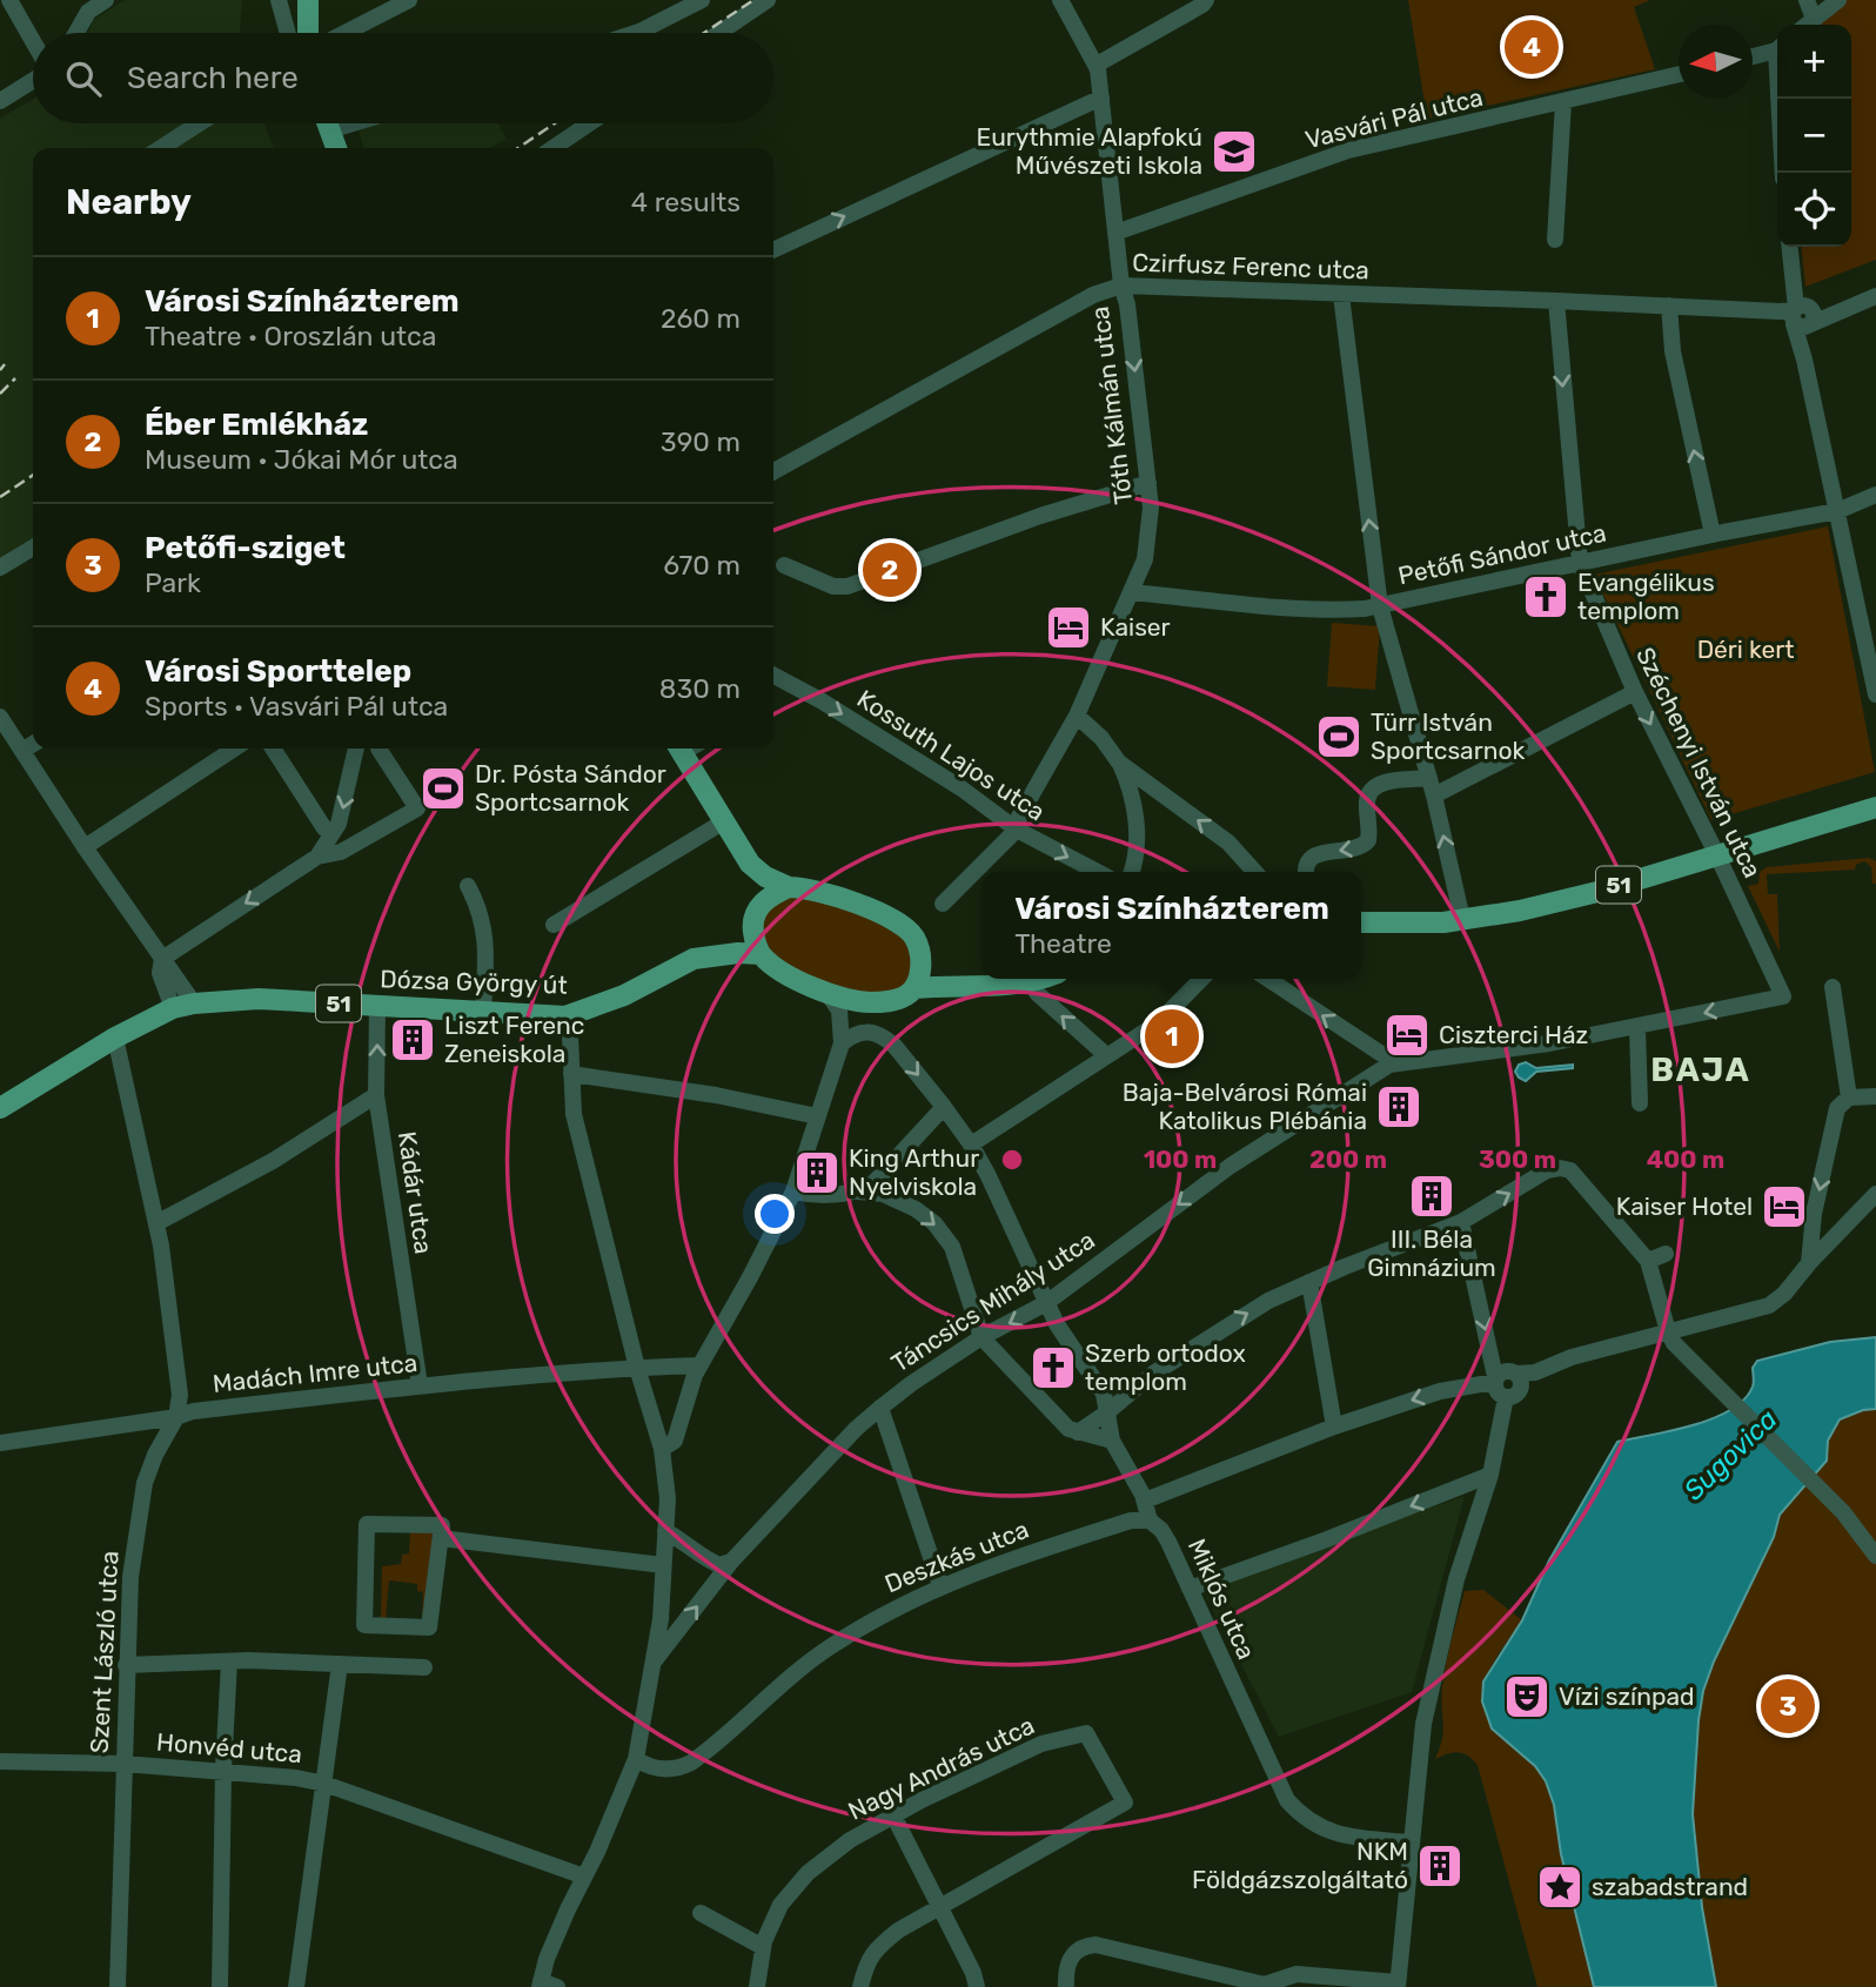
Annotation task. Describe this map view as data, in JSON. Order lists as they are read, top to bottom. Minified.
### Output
{"streets":{"main road":["51","Dózsa György út"],"street":["Vasvári Pál utca","Czirfusz Ferenc utca","Tóth Kálmán utca","Petőfi Sándor utca","Kossuth Lajos utca","Széchenyi István utca","Kádár utca","Táncsics Mihály utca","Madách Imre utca","Deszkás utca","Miklós utca","Szent László utca","Honvéd utca","Nagy András utca"]},"crossings":[["Vasvári Pál utca","Tóth Kálmán utca"],["Czirfusz Ferenc utca","Tóth Kálmán utca"],["Czirfusz Ferenc utca","Széchenyi István utca"],["Tóth Kálmán utca","Petőfi Sándor utca"],["Tóth Kálmán utca","Kossuth Lajos utca"],["Petőfi Sándor utca","Széchenyi István utca"],["Széchenyi István utca","51"],["Dózsa György út","Kádár utca"],["Dózsa György út","Szent László utca"],["Kádár utca","Madách Imre utca"],["Táncsics Mihály utca","Miklós utca"],["Madách Imre utca","Szent László utca"],["Deszkás utca","Miklós utca"],["Szent László utca","Honvéd utca"]],"one_way":["Kossuth Lajos utca"],"districts":["BAJA"],"water":["Sugovica"],"parks":["Déri kert"],"places":{"school or university":["Eurythmie Alapfokú Művészeti Iskola"],"church":["Evangélikus templom","Szerb ortodox templom"],"hotel":["Kaiser","Ciszterci Ház","Kaiser Hotel"],"sports":["Türr István Sportcsarnok","Dr. Pósta Sándor Sportcsarnok"],"building":["Liszt Ferenc Zeneiskola","Baja-Belvárosi Római Katolikus Plébánia","King Arthur Nyelviskola","III. Béla Gimnázium","NKM Földgázszolgáltató"],"theatre":["Vízi színpad"],"place":["szabadstrand"]},"north":"left","page":{"pins":["4","2","1","3"],"map_buttons":["+","−"],"search":"Search here","heading":["Nearby","4 results"],"list":[{"mark":"1","name":"Városi Színházterem","note":"Theatre · Oroszlán utca","value":"260 m"},{"mark":"2","name":"Éber Emlékház","note":"Museum · Jókai Mór utca","value":"390 m"},{"mark":"3","name":"Petőfi-sziget","note":"Park","value":"670 m"},{"mark":"4","name":"Városi Sporttelep","note":"Sports · Vasvári Pál utca","value":"830 m"}],"popup":["Városi Színházterem","Theatre"]},"rings":["100 m","200 m","300 m","400 m"]}
